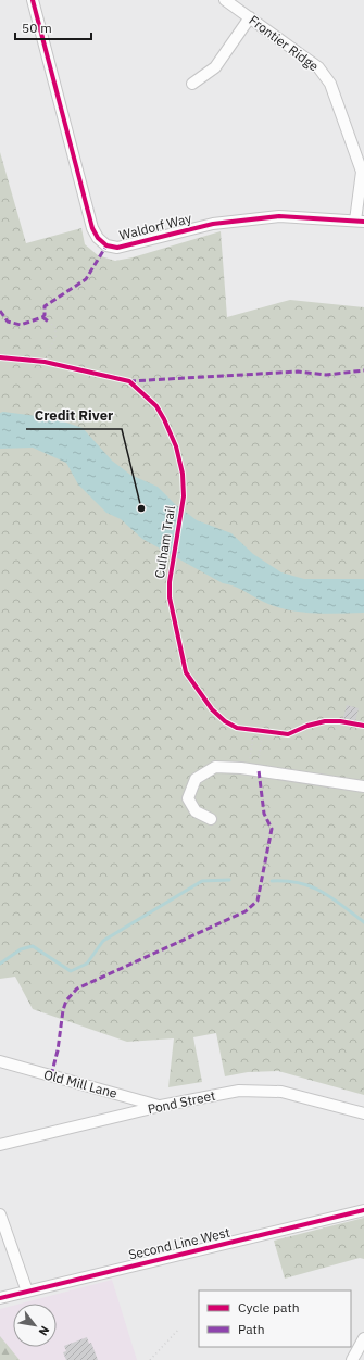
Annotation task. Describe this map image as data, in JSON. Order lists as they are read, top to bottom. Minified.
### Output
{"streets":{"street":["Frontier Ridge","Waldorf Way","Old Mill Lane","Pond Street","Second Line West"],"cycle path":["Culham Trail"]},"crossings":[["Frontier Ridge","Waldorf Way"],["Old Mill Lane","Pond Street"]],"places":["Credit River"],"legend":["Cycle path","Path"],"scale_bar":"50 m","north":"bottom right"}
